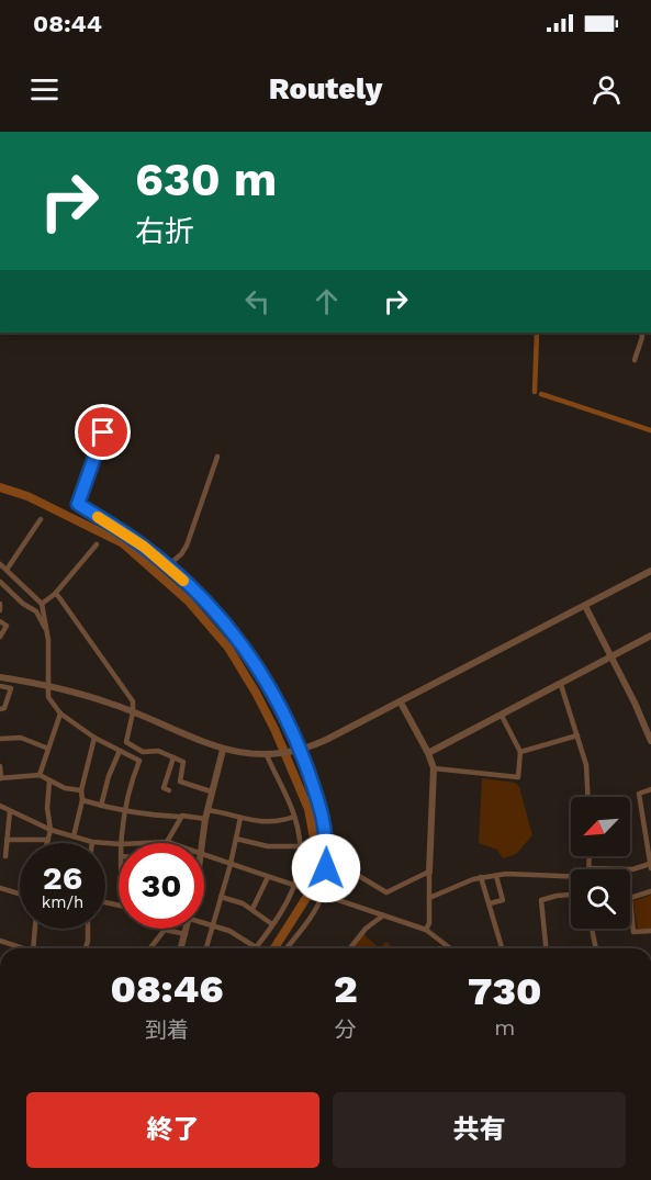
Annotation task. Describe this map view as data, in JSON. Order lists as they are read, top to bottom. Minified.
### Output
{"north":"bottom left","page":{"status":"08:44","header":"Routely","turn":["630 m","右折"],"speed":"26 km/h","limit":"30","eta":["08:46","到着","2","分","730","m"],"buttons":["終了","共有"]}}
